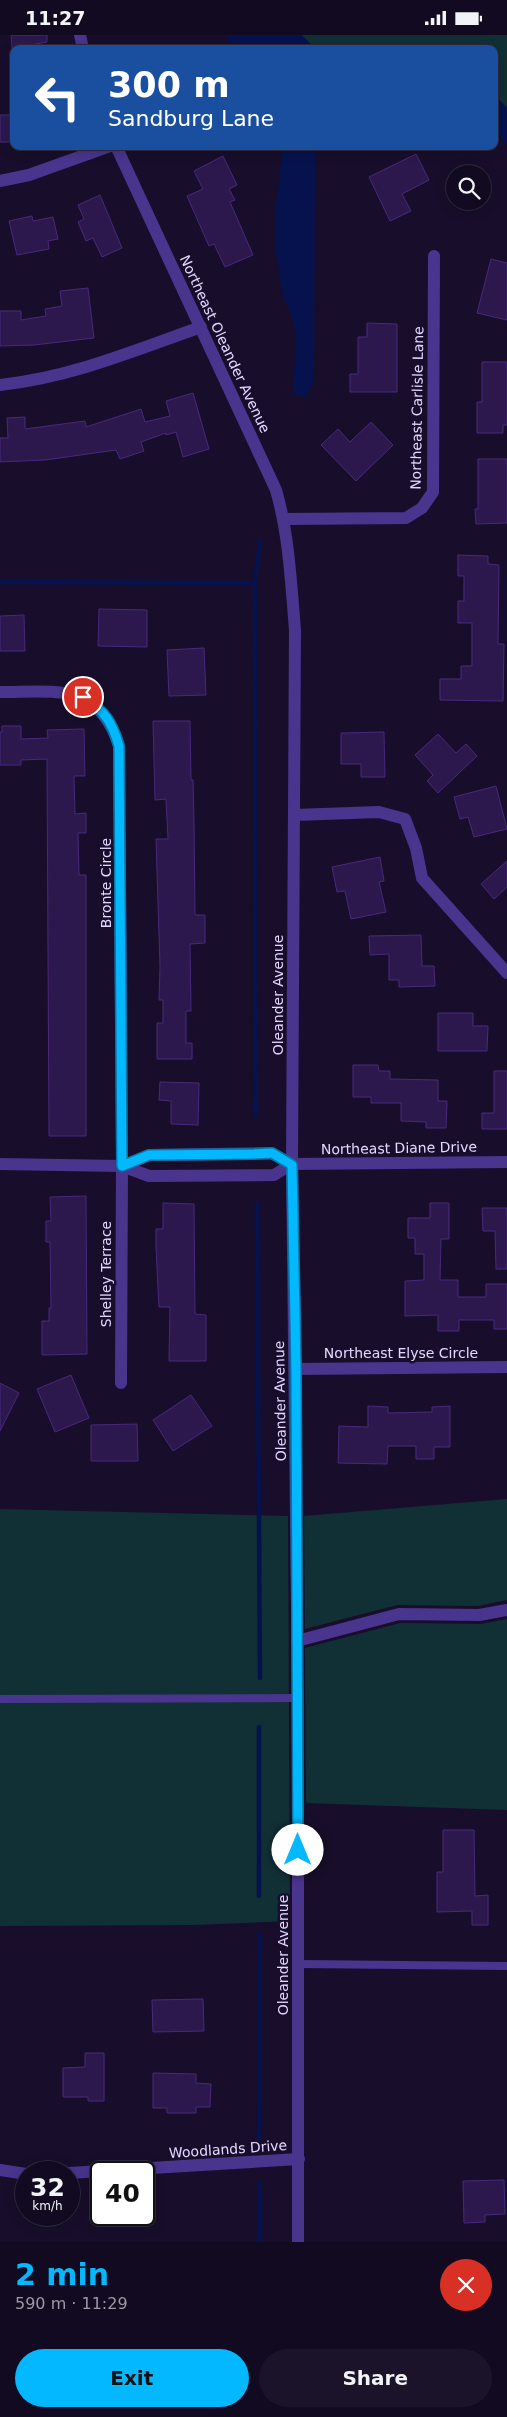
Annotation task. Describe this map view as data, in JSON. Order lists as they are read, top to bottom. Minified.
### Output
{"streets":{"street":["Northeast Oleander Avenue","Northeast Carlisle Lane","Bronte Circle","Oleander Avenue","Northeast Diane Drive","Shelley Terrace","Northeast Elyse Circle","Woodlands Drive"]},"crossings":[["Northeast Oleander Avenue","Northeast Carlisle Lane"],["Northeast Oleander Avenue","Oleander Avenue"],["Bronte Circle","Shelley Terrace"],["Oleander Avenue","Northeast Diane Drive"],["Oleander Avenue","Northeast Elyse Circle"],["Oleander Avenue","Woodlands Drive"]],"page":{"status":"11:27","turn":["300 m","Sandburg Lane"],"speed":"32 km/h","limit":"40","heading":["2 min","590 m · 11:29"],"buttons":["Exit","Share"]}}
